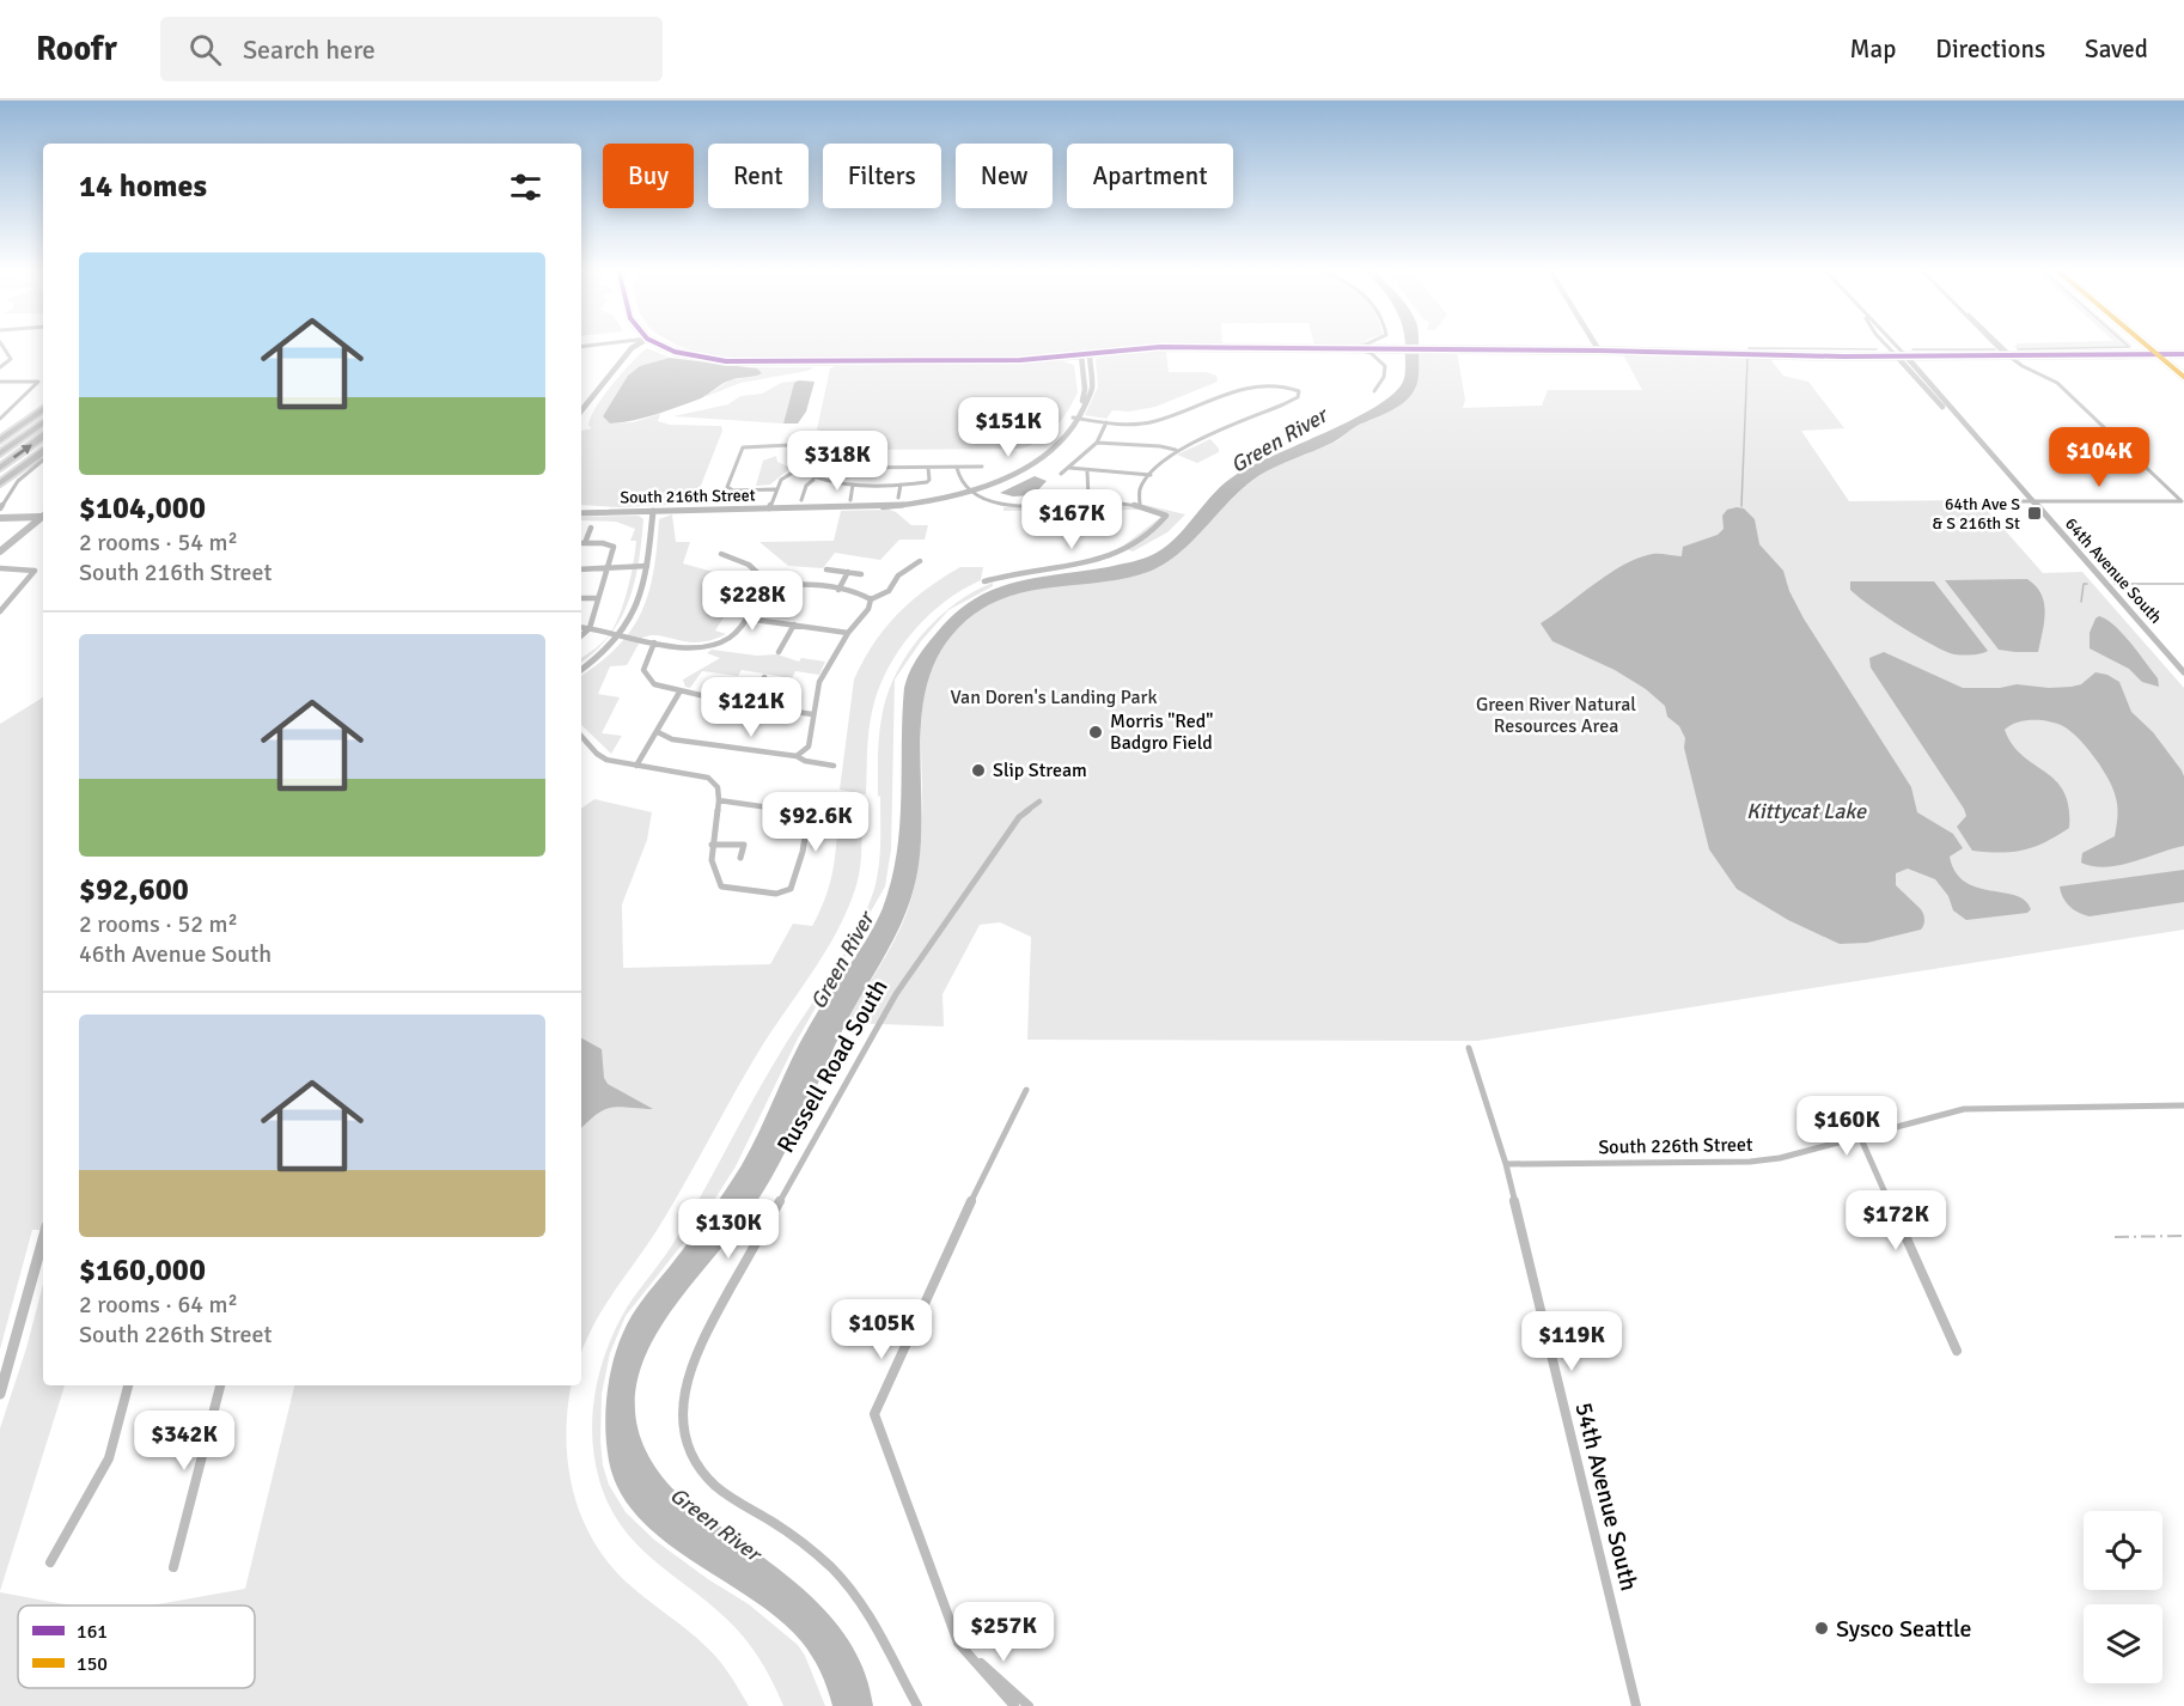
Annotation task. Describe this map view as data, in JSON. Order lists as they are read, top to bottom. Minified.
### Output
{"streets":{"street":["South 216th Street","64th Avenue South","Russell Road South","South 226th Street","54th Avenue South"]},"crossings":[["South 226th Street","54th Avenue South"]],"water":["Green River","Kittycat Lake"],"parks":["Van Doren's Landing Park","Green River Natural Resources Area"],"places":{"transit":["64th Ave S & S 216th St"],"other":["Morris \"Red\" Badgro Field","Slip Stream","Sysco Seattle"]},"lines":["transit line 161","transit line 150"],"legend":["161","150"],"page":{"header":"Roofr","search":"Search here","nav":["Map","Directions","Saved"],"chip":["Buy","Rent","Filters","New","Apartment"],"heading":"14 homes","list":[{"name":"$104,000","note":"2 rooms · 54 m² · South 216th Street"},{"name":"$92,600","note":"2 rooms · 52 m² · 46th Avenue South"},{"name":"$160,000","note":"2 rooms · 64 m² · South 226th Street"}],"price":["$151K","$104K","$318K","$167K","$228K","$121K","$92.6K","$160K","$172K","$130K","$105K","$119K","$342K","$257K"]}}
